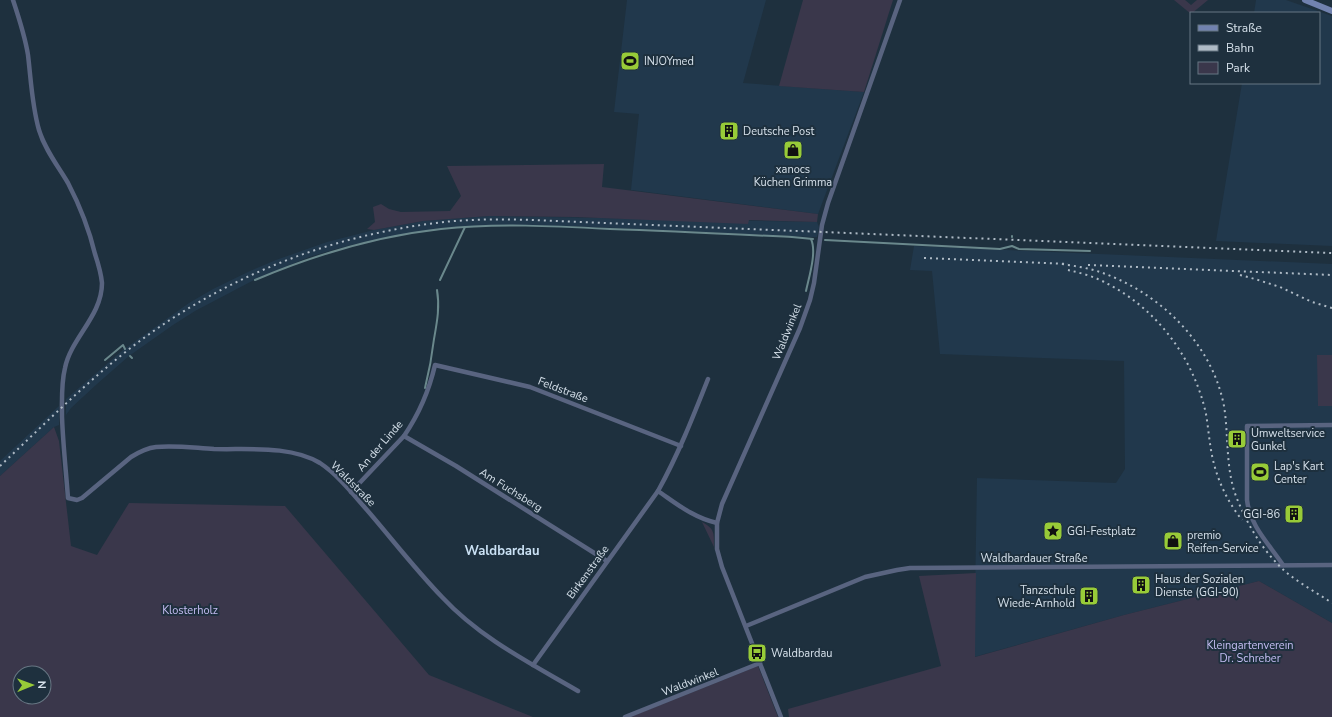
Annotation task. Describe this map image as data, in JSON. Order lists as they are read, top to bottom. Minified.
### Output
{"streets":{"street":["Waldwinkel","Feldstraße","An der Linde","Waldstraße","Am Fuchsberg","Waldbardauer Straße","Birkenstraße"]},"crossings":[["Waldwinkel","Waldbardauer Straße"],["Feldstraße","An der Linde"],["Feldstraße","Birkenstraße"],["An der Linde","Waldstraße"],["An der Linde","Am Fuchsberg"],["Waldstraße","Birkenstraße"],["Am Fuchsberg","Birkenstraße"]],"districts":["Waldbardau"],"parks":["Klosterholz","Kleingartenverein Dr. Schreber"],"places":{"sports":["INJOYmed","Lap's Kart Center"],"building":["Deutsche Post","Umweltservice Gunkel","GGI-86","Haus der Sozialen Dienste (GGI-90)","Tanzschule Wiede-Arnhold"],"shop":["xanocs Küchen Grimma","premio Reifen-Service"],"place":["GGI-Festplatz"],"bus stop":["Waldbardau"]},"legend":["Straße","Bahn","Park"],"north":"right"}
